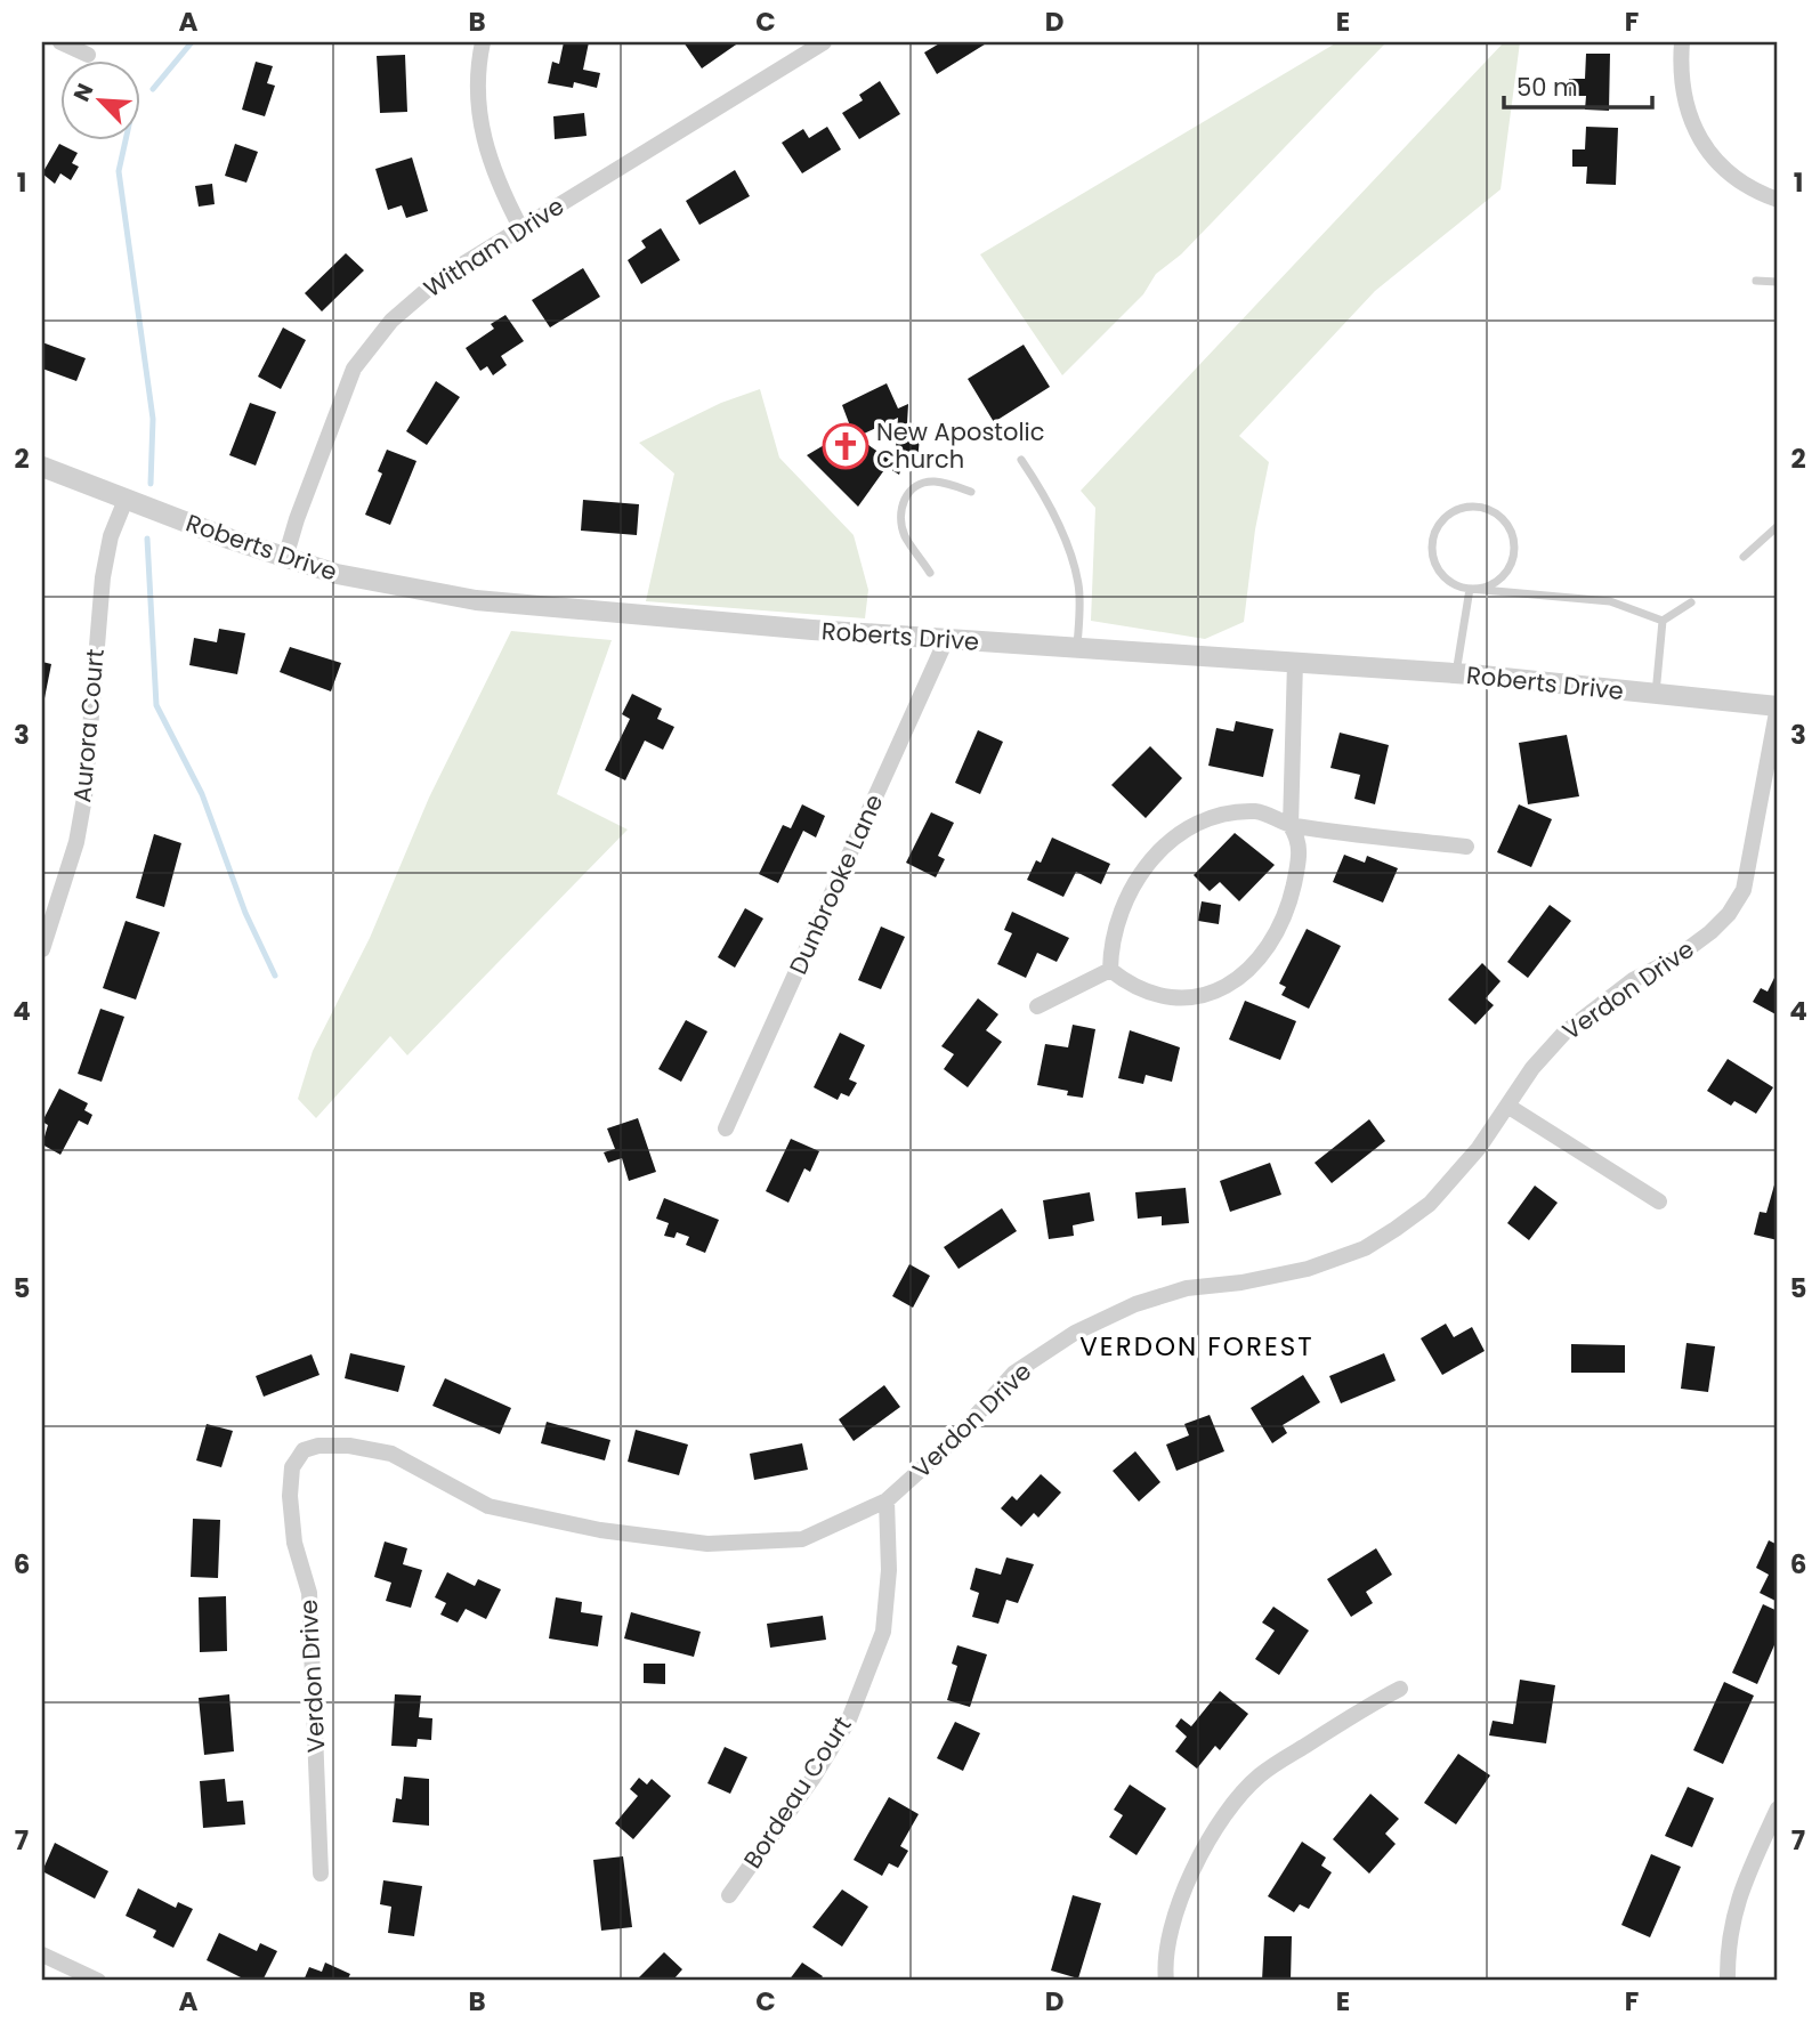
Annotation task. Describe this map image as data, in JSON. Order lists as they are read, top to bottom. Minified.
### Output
{"streets":{"street":["Witham Drive","Roberts Drive","Aurora Court","Dunbrooke Lane","Verdon Drive","Bordeau Court"]},"crossings":[["Witham Drive","Roberts Drive"],["Roberts Drive","Aurora Court"],["Roberts Drive","Dunbrooke Lane"],["Roberts Drive","Verdon Drive"],["Verdon Drive","Bordeau Court"]],"districts":["VERDON FOREST"],"places":{"church":["New Apostolic Church"]},"scale_bar":"50 m","north":"top left","grid":{"columns":["A","B","C","D","E","F"],"rows":["1","2","3","4","5","6","7"]}}
